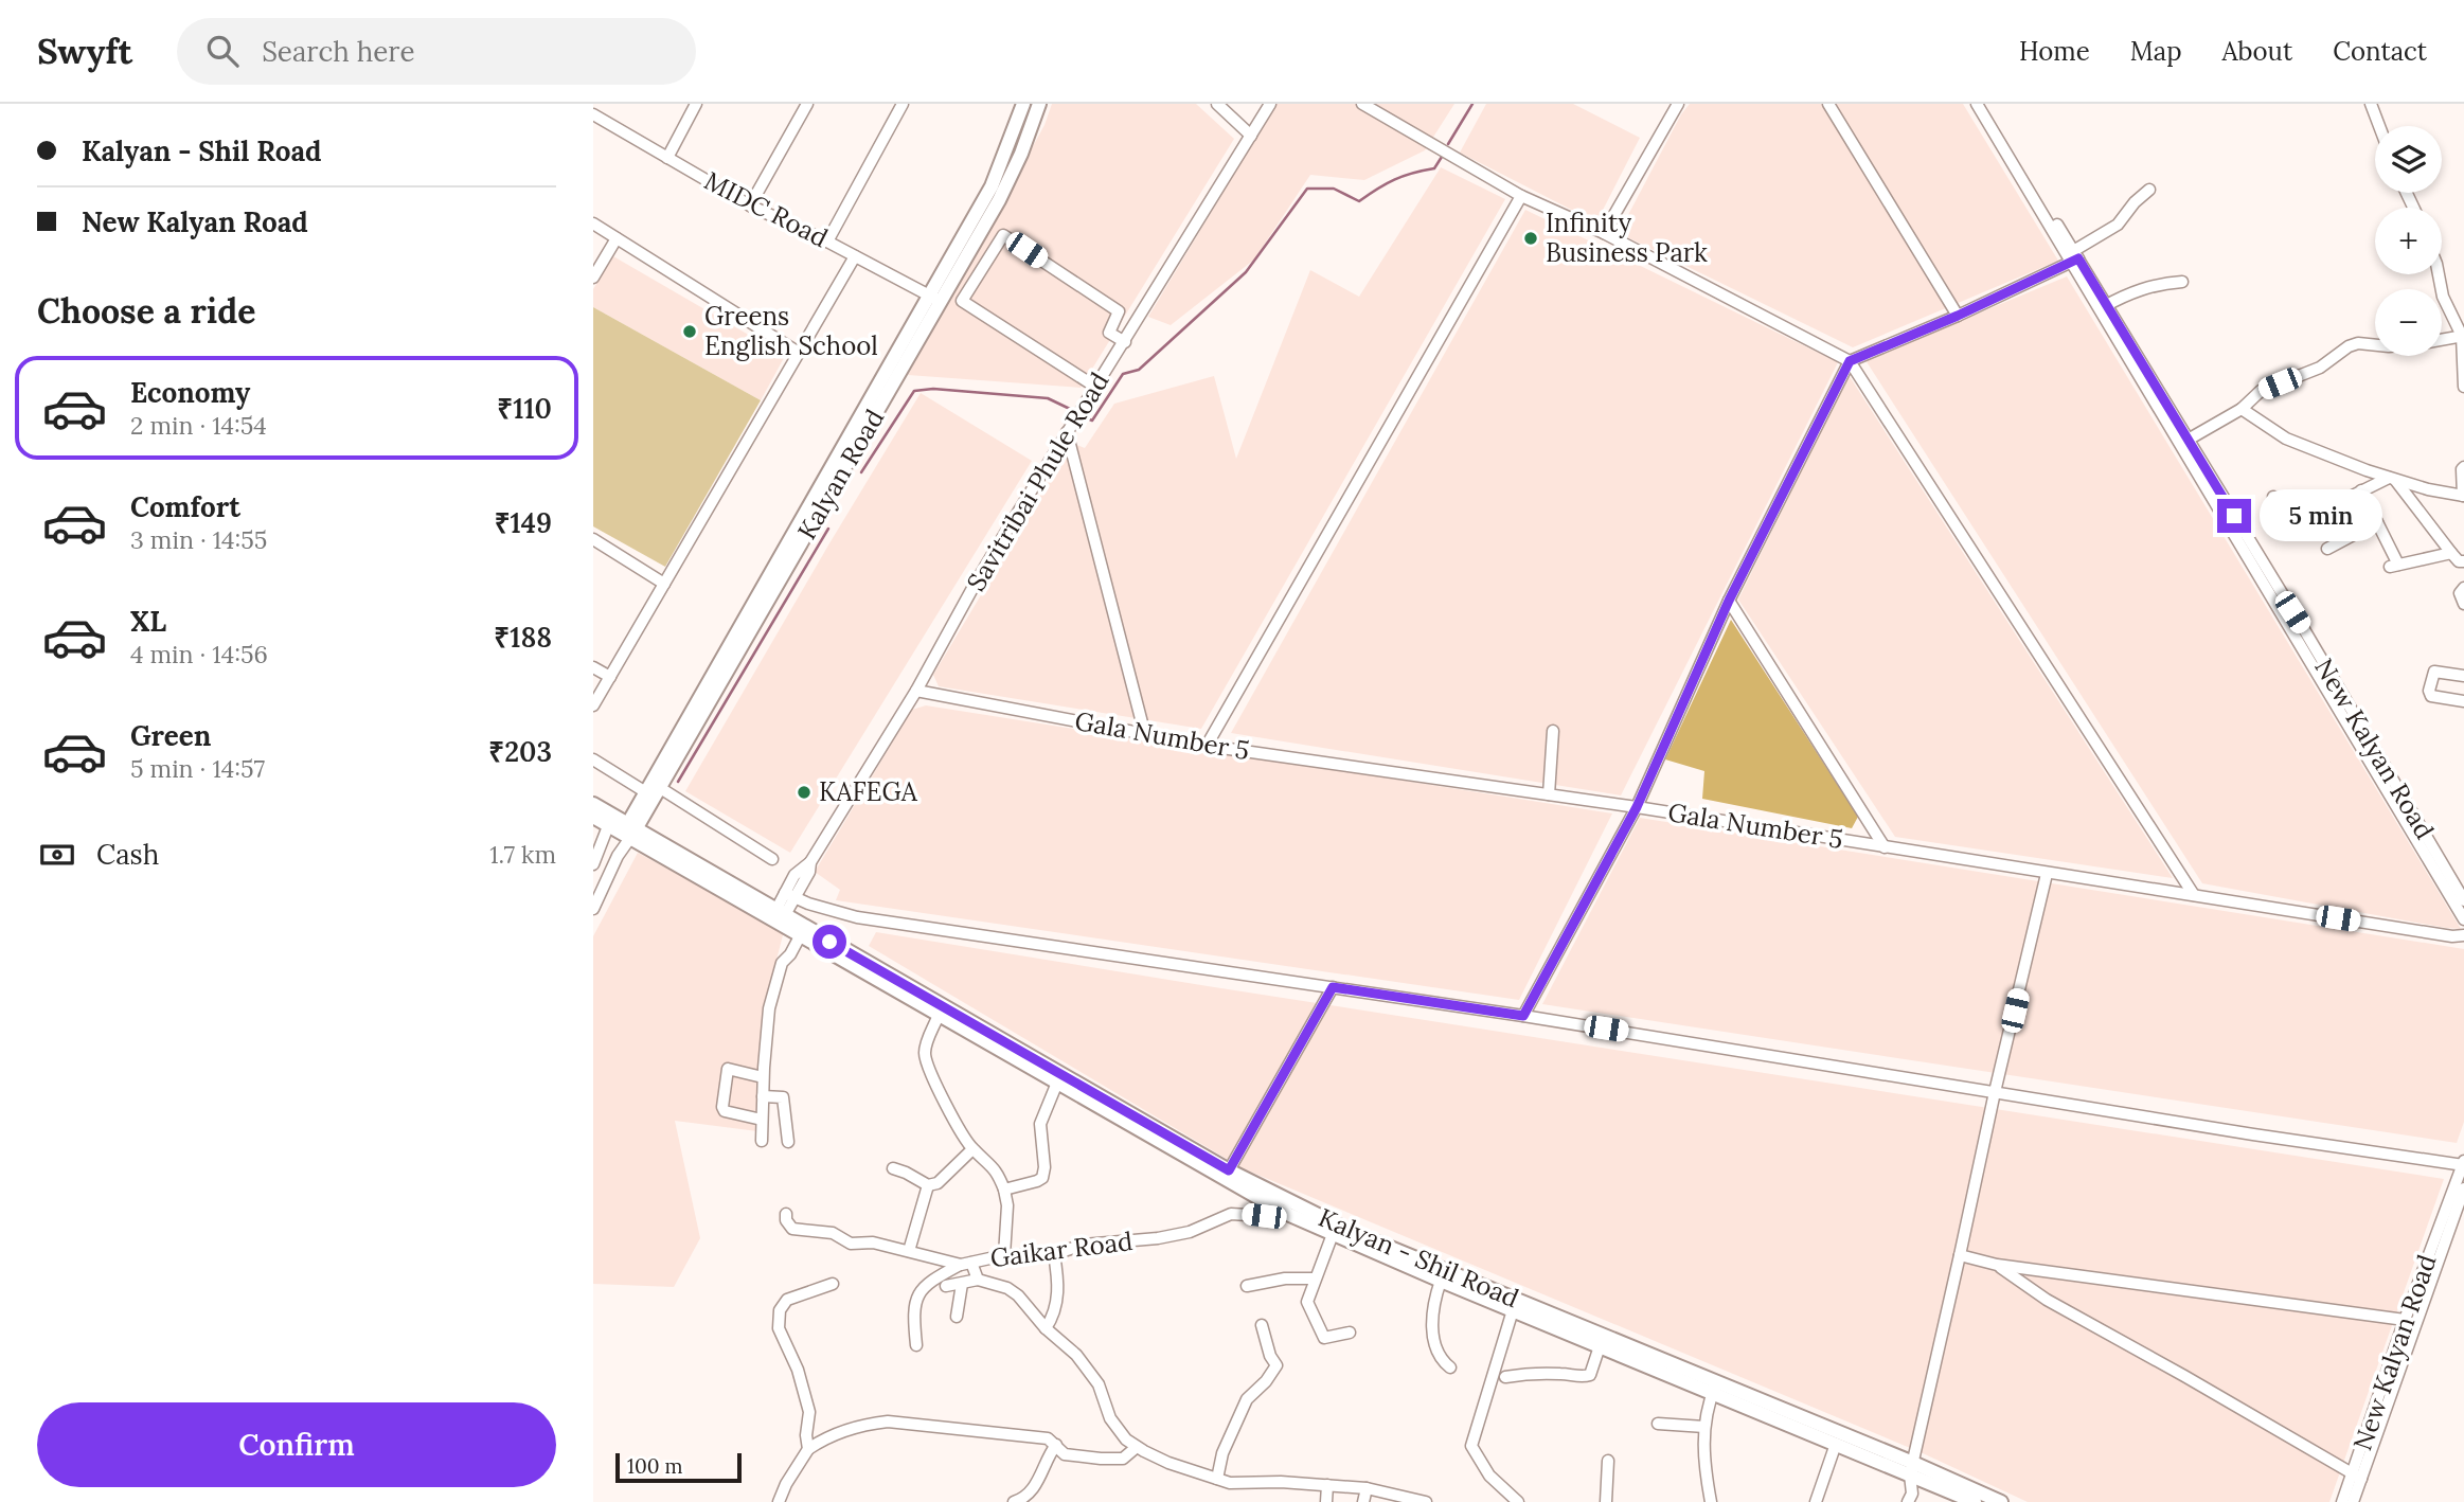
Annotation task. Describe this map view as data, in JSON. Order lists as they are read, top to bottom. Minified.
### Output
{"streets":{"main road":["Kalyan Road","Kalyan - Shil Road"],"street":["MIDC Road","Savitribai Phule Road","Gala Number 5","New Kalyan Road","Gaikar Road"]},"crossings":[["MIDC Road","Kalyan Road"],["Kalyan Road","Kalyan - Shil Road"],["Savitribai Phule Road","Gala Number 5"],["Savitribai Phule Road","Kalyan - Shil Road"],["Gaikar Road","Kalyan - Shil Road"]],"places":["Infinity Business Park","Greens English School","KAFEGA"],"scale_bar":"100 m","page":{"header":"Swyft","search":"Search here","nav":["Home","Map","About","Contact"],"banner":["Kalyan - Shil Road","New Kalyan Road"],"map_buttons":["+","−"],"heading":"Choose a ride","list":[{"name":"Economy","note":"2 min · 14:54","value":"₹110"},{"name":"Comfort","note":"3 min · 14:55","value":"₹149"},{"name":"XL","note":"4 min · 14:56","value":"₹188"},{"name":"Green","note":"5 min · 14:57","value":"₹203"}],"bubble":"5 min","pay":["Cash","1.7 km"],"buttons":"Confirm","scale":"100 m"}}
